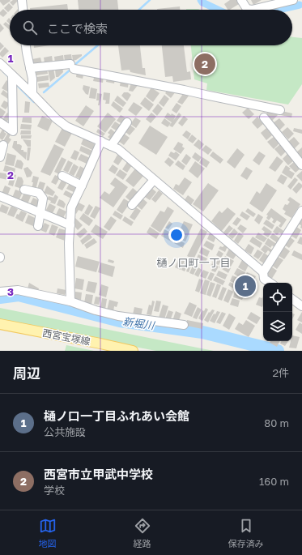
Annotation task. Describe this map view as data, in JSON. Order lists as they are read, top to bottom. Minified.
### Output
{"streets":{"main road":["西宮宝塚線"]},"districts":["樋ノ口町一丁目"],"water":["新堀川"],"page":{"search":"ここで検索","pins":["2","1"],"heading":["周辺","2件"],"list":[{"mark":"1","name":"樋ノ口一丁目ふれあい会館","note":"公共施設","value":"80 m"},{"mark":"2","name":"西宮市立甲武中学校","note":"学校","value":"160 m"}],"nav":["地図","経路","保存済み"]},"grid":{"rows":["1","2","3"]}}
